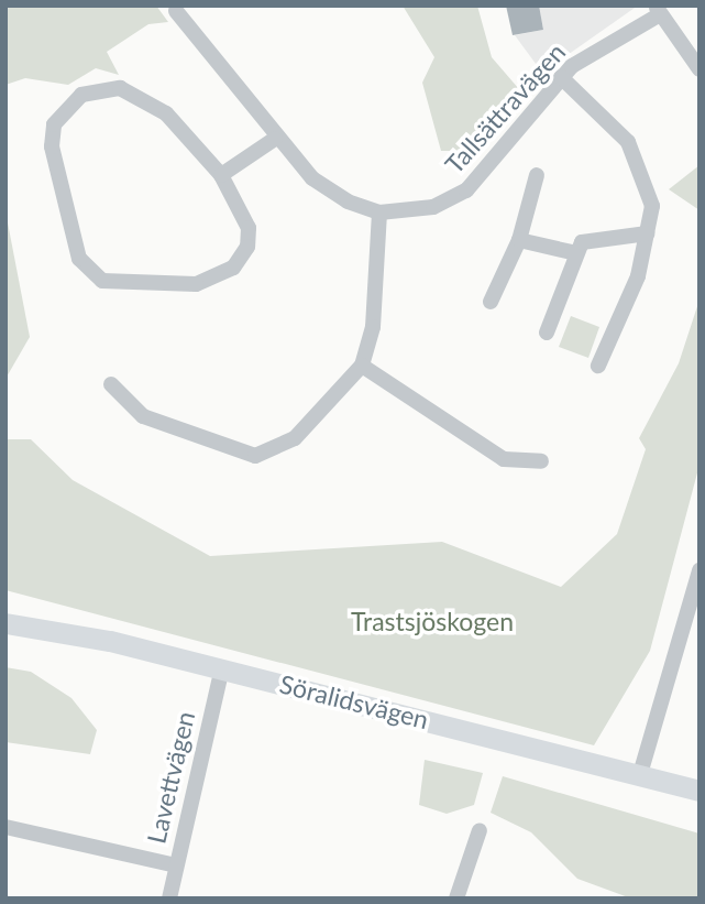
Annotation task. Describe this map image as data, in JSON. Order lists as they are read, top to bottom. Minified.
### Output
{"streets":{"street":["Tallsättravägen","Söralidsvägen","Lavettvägen"]},"crossings":[["Söralidsvägen","Lavettvägen"]],"parks":["Trastsjöskogen"]}
